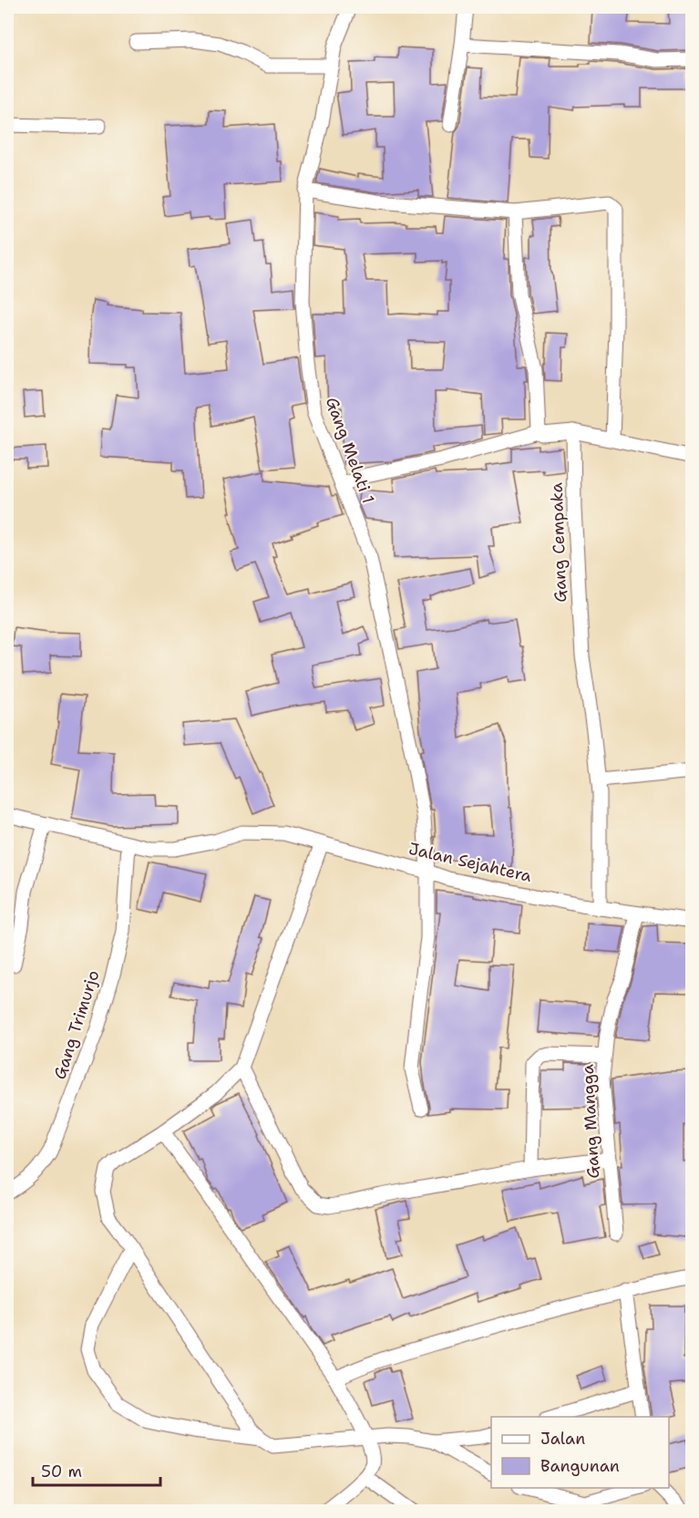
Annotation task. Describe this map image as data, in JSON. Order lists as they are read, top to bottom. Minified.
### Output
{"streets":{"street":["Gang Melati 1","Gang Cempaka","Jalan Sejahtera","Gang Trimurjo","Gang Mangga"]},"crossings":[["Gang Melati 1","Jalan Sejahtera"],["Gang Cempaka","Jalan Sejahtera"],["Jalan Sejahtera","Gang Trimurjo"],["Jalan Sejahtera","Gang Mangga"]],"legend":["Jalan","Bangunan"],"scale_bar":"50 m"}
